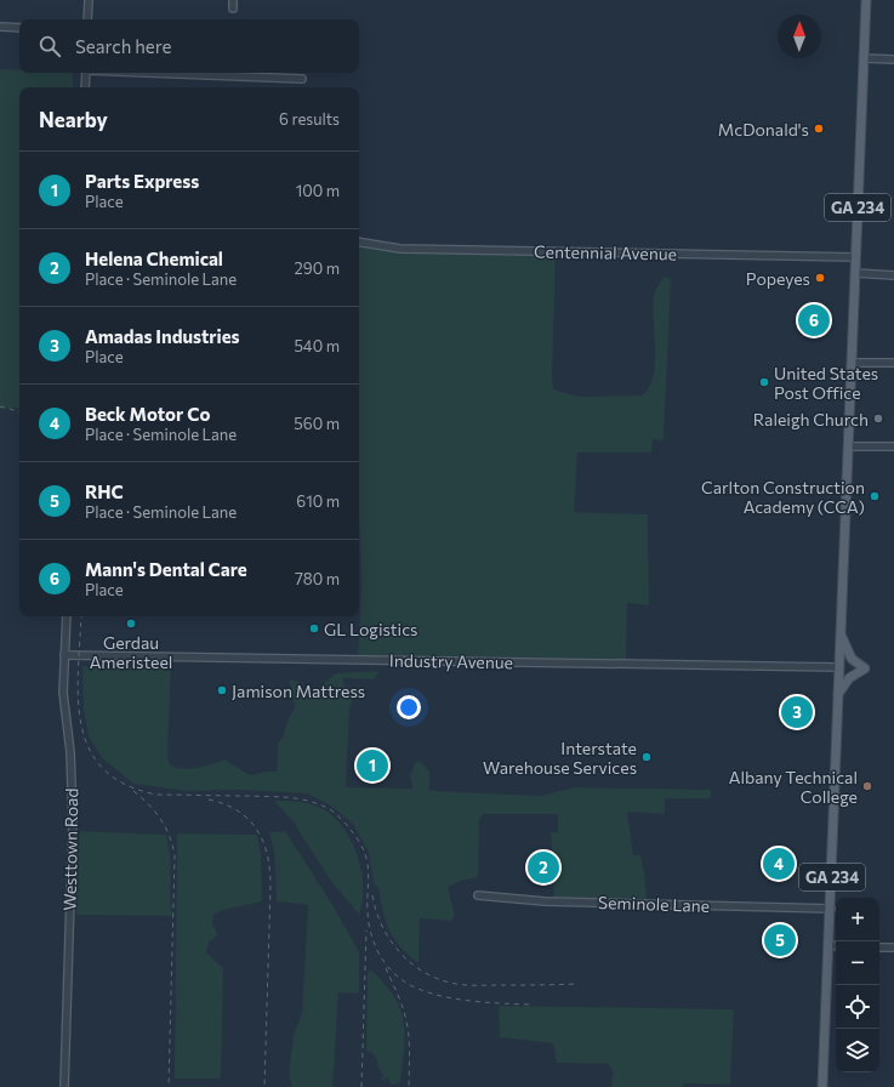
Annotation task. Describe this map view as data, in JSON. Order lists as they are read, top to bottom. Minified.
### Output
{"streets":{"main road":["GA 234"],"street":["Centennial Avenue","Industry Avenue","Westtown Road","Seminole Lane"]},"crossings":[["GA 234","Centennial Avenue"],["GA 234","Industry Avenue"],["GA 234","Seminole Lane"],["Industry Avenue","Westtown Road"]],"places":["McDonald's","Popeyes","United States Post Office","Raleigh Church","Carlton Construction Academy (CCA)","Gerdau Ameristeel","GL Logistics","Jamison Mattress","Interstate Warehouse Services","Albany Technical College"],"north":"top","page":{"search":"Search here","heading":["Nearby","6 results"],"list":[{"mark":"1","name":"Parts Express","note":"Place","value":"100 m"},{"mark":"2","name":"Helena Chemical","note":"Place · Seminole Lane","value":"290 m"},{"mark":"3","name":"Amadas Industries","note":"Place","value":"540 m"},{"mark":"4","name":"Beck Motor Co","note":"Place · Seminole Lane","value":"560 m"},{"mark":"5","name":"RHC","note":"Place · Seminole Lane","value":"610 m"},{"mark":"6","name":"Mann's Dental Care","note":"Place","value":"780 m"}],"pins":["6","3","1","4","2","5"],"map_buttons":["+","−"]}}
